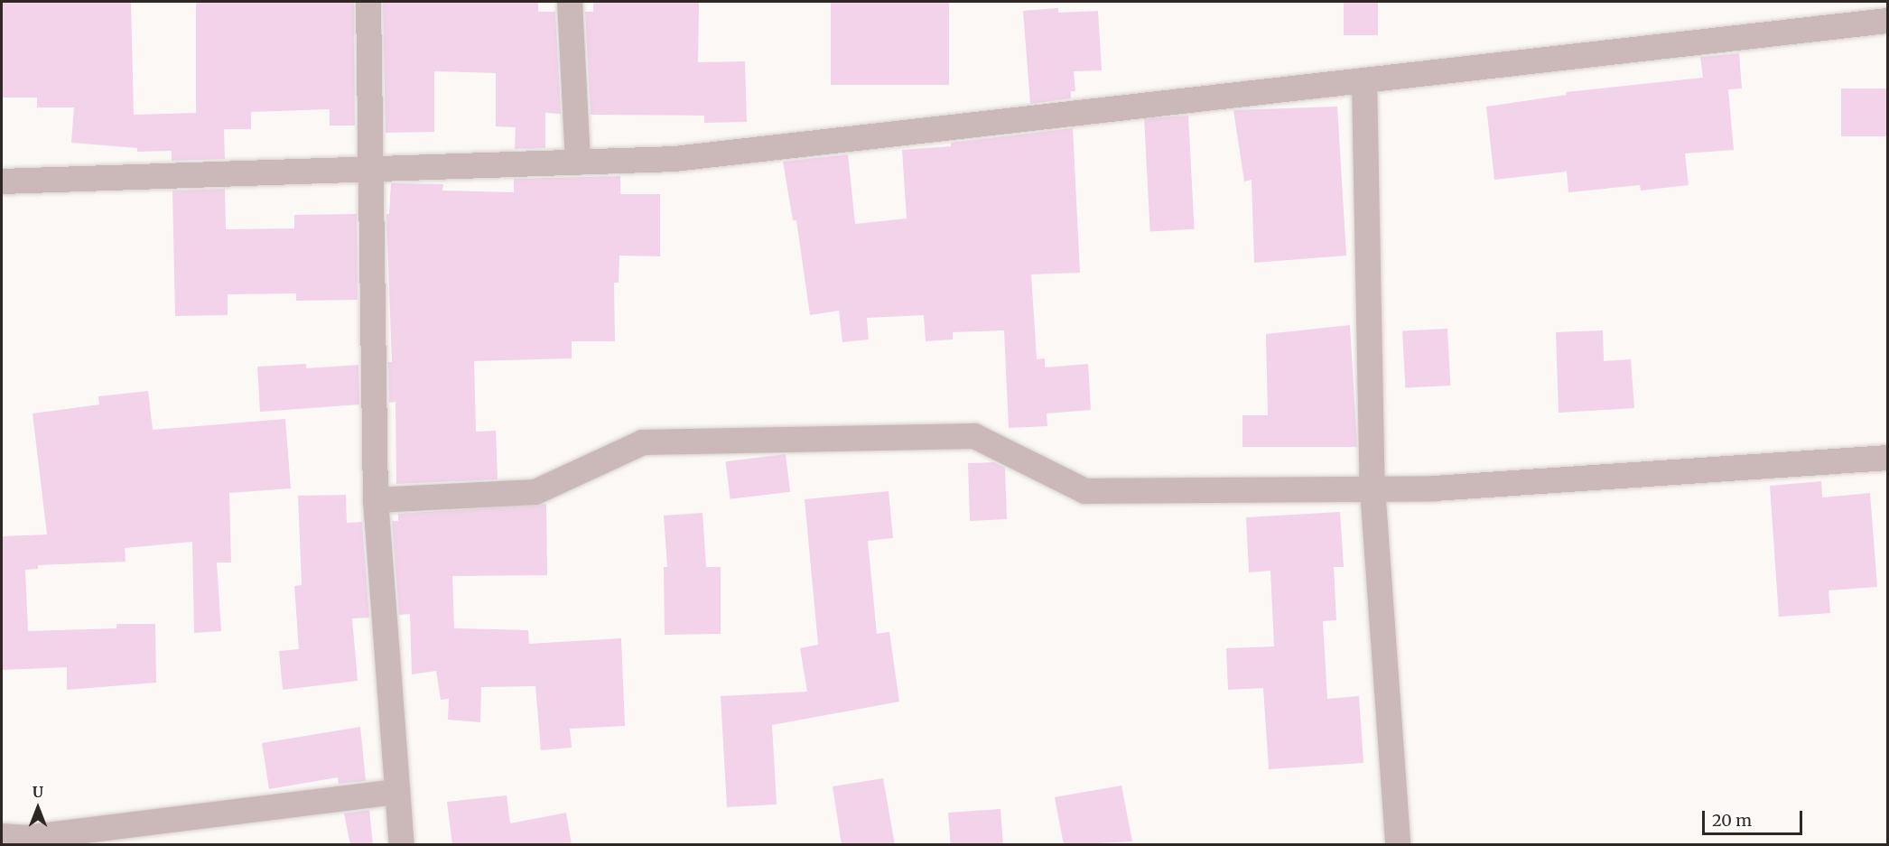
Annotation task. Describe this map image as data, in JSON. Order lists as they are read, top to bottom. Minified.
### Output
{"scale_bar":"20 m","north":"top"}
